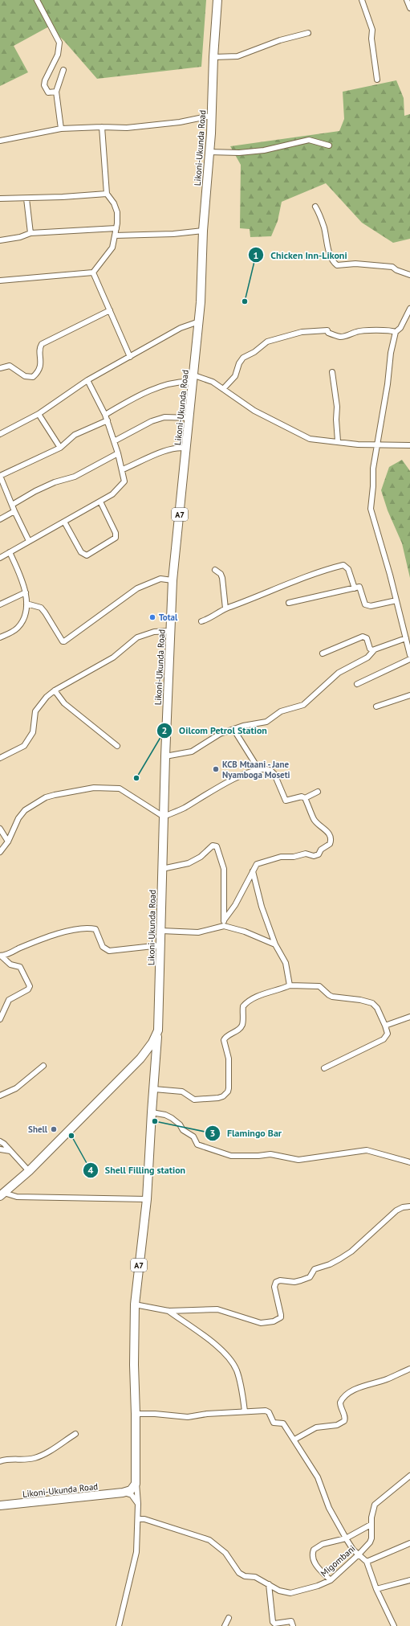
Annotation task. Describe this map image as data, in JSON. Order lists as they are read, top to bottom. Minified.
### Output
{"streets":{"highway":["Likoni-Ukunda Road","A7"],"street":["Migombani"]},"crossings":[["Likoni-Ukunda Road","A7"]],"places":["Chicken Inn-Likoni","Total","KCB Mtaani - Jane Nyamboga Moseti","Oilcom Petrol Station","Flamingo Bar","Shell","Shell Filling station"]}
